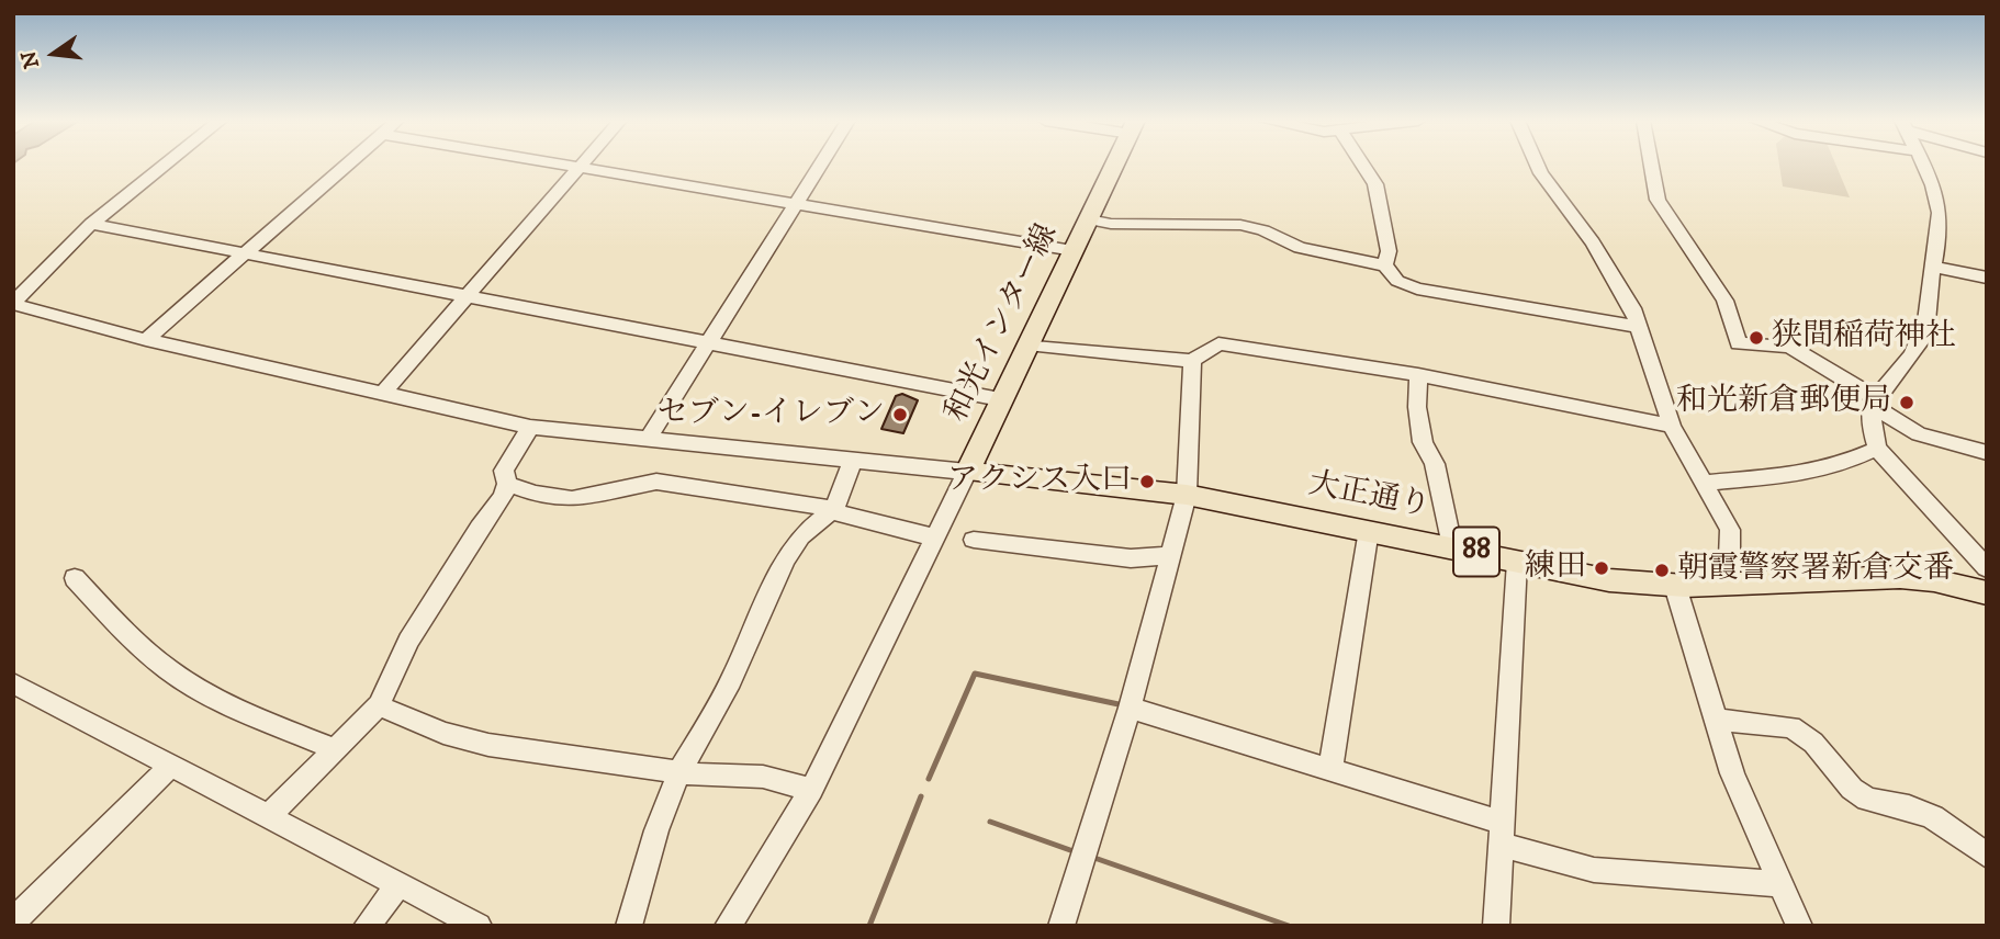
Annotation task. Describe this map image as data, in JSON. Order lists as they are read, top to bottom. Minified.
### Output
{"streets":{"main road":["和光インター線","大正通り","88"]},"crossings":[["和光インター線","大正通り"]],"places":["狭間稲荷神社","和光新倉郵便局","セブン-イレブン","アクシス入口","練田","朝霞警察署新倉交番"],"north":"left"}
